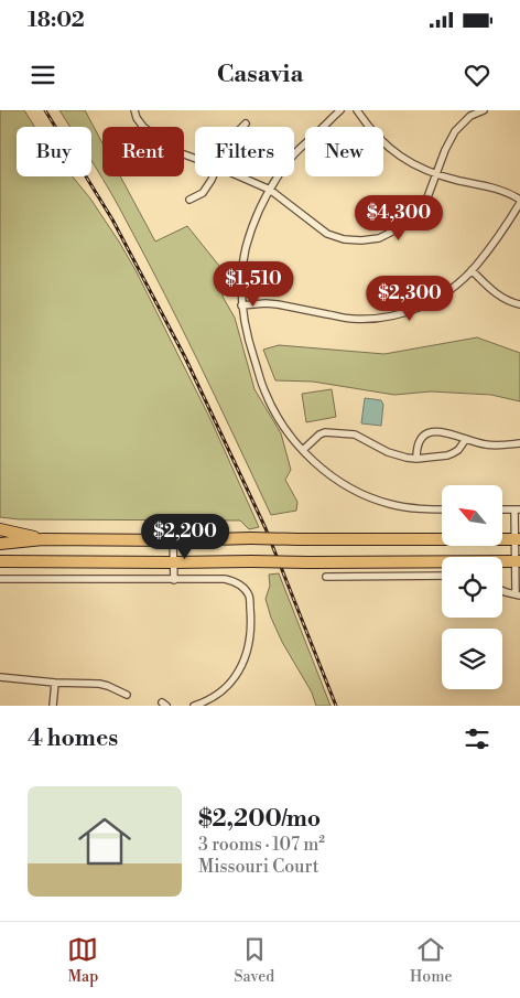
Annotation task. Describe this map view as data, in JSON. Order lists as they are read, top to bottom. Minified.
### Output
{"north":"top left","page":{"status":"18:02","header":"Casavia","chip":["Buy","Rent","Filters","New"],"price":["$4,300","$1,510","$2,300","$2,200"],"heading":"4 homes","list":[{"name":"$2,200/mo","note":"3 rooms · 107 m² · Missouri Court"}],"tabs":["Map","Saved","Home"]}}
